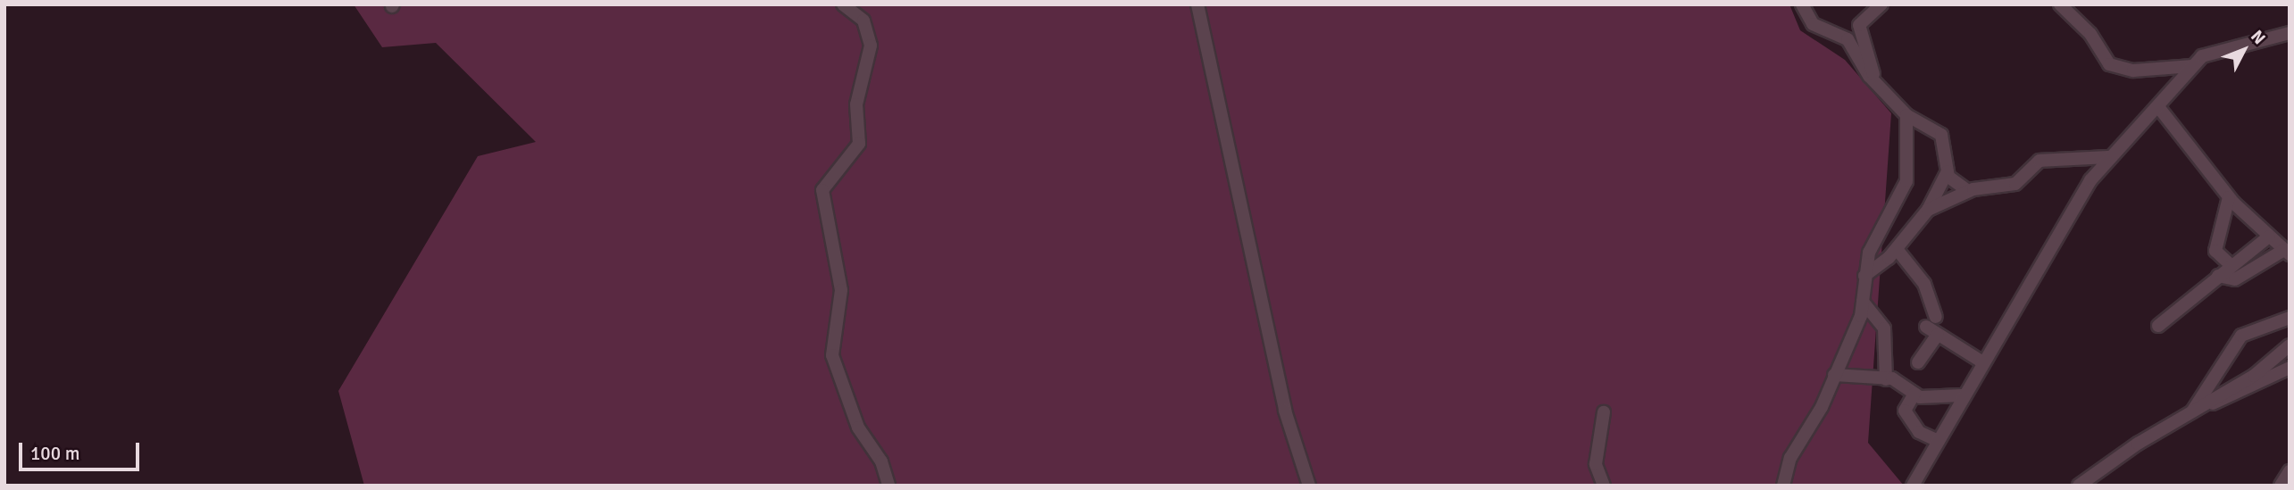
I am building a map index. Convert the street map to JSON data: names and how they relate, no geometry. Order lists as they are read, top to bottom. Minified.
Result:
{"scale_bar":"100 m","north":"top right"}
